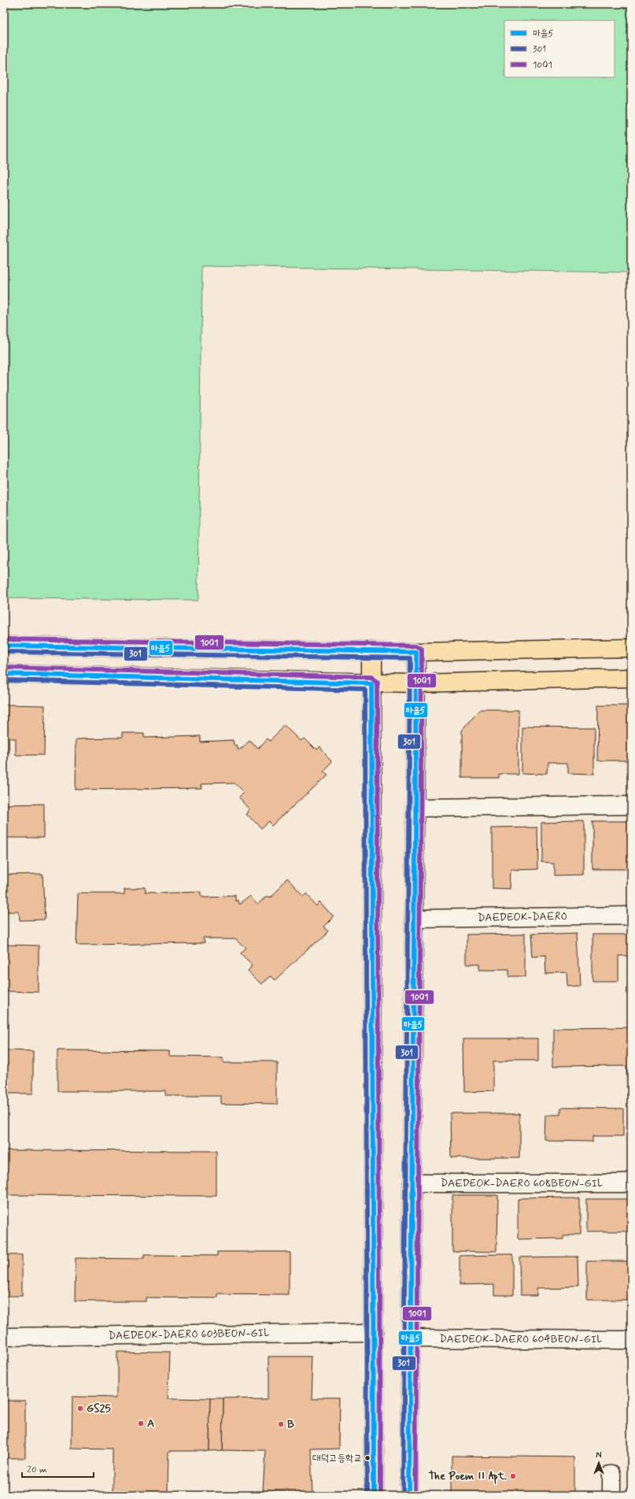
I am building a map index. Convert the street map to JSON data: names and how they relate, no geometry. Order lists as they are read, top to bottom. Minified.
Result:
{"streets":{"street":["DAEDEOK-DAERO","DAEDEOK-DAERO 608BEON-GIL","DAEDEOK-DAERO 603BEON-GIL","DAEDEOK-DAERO 604BEON-GIL"]},"places":["GS25","A","B","대덕고등학교","The Poem Ⅱ Apt."],"lines":["transit line 1001","transit line 마을5","transit line 301"],"legend":["마을5","301","1001"],"scale_bar":"20 m","north":"top"}
